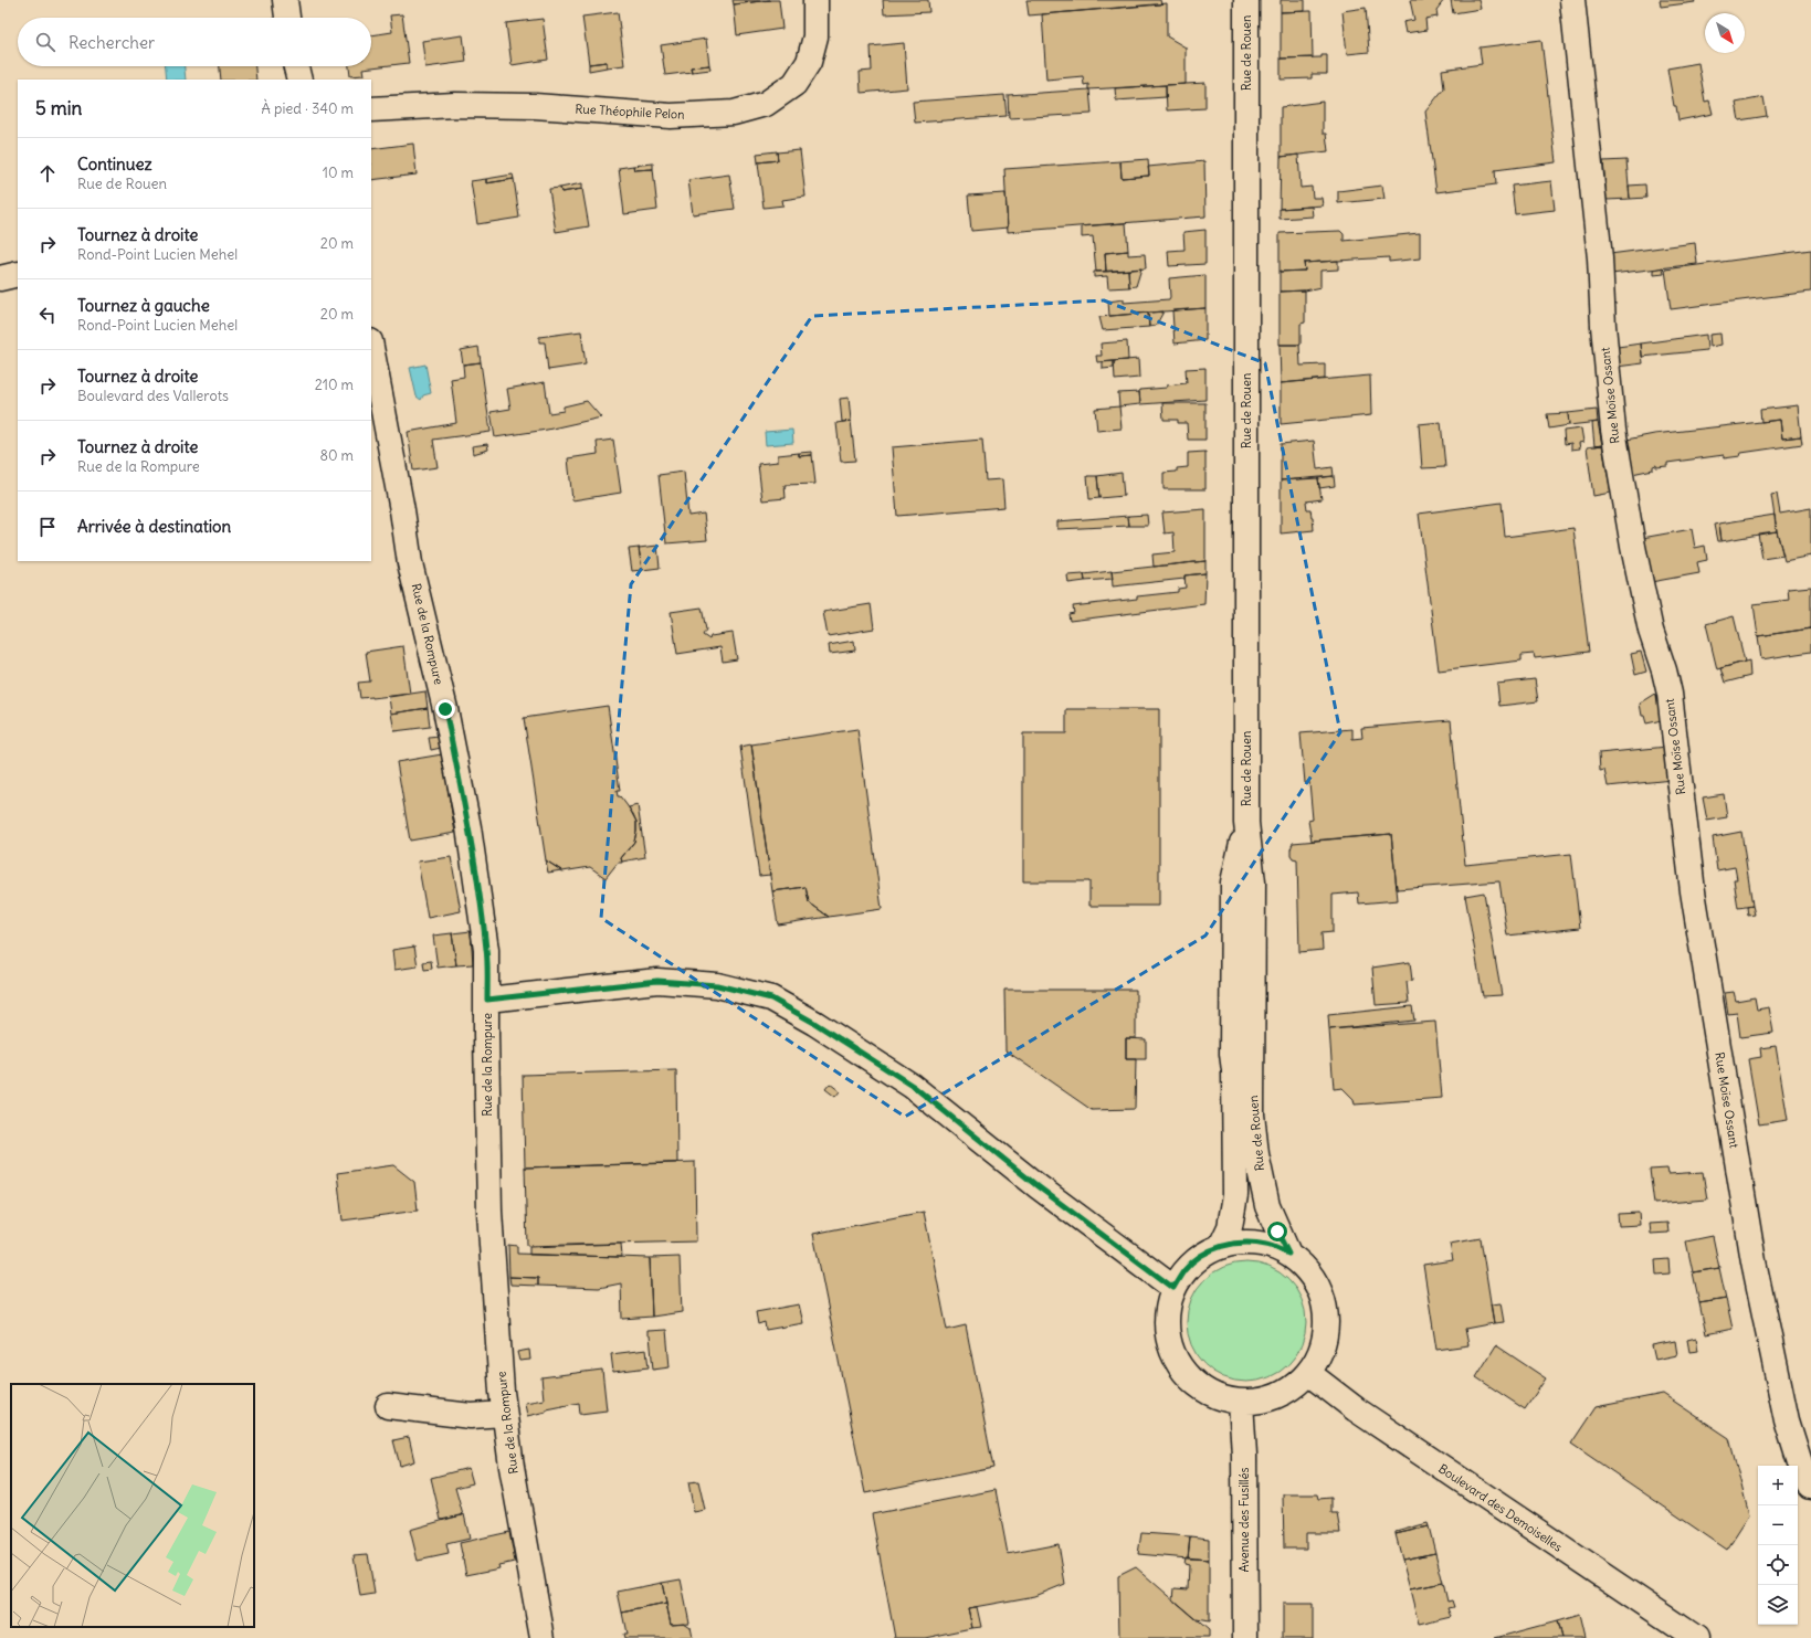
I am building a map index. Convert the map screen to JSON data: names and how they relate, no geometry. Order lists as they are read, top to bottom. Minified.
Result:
{"streets":{"street":["Rue de Rouen","Rue Théophile Pelon","Rue Moïse Ossant","Rue de la Rompure","Boulevard des Demoiselles","Avenue des Fusillés"]},"north":"bottom right","page":{"search":"Rechercher","heading":["5 min","À pied · 340 m"],"list":[["Continuez","Rue de Rouen","10 m"],["Tournez à droite","Rond-Point Lucien Mehel","20 m"],["Tournez à gauche","Rond-Point Lucien Mehel","20 m"],["Tournez à droite","Boulevard des Vallerots","210 m"],["Tournez à droite","Rue de la Rompure","80 m"],"Arrivée à destination"],"map_buttons":["+","−"]}}
